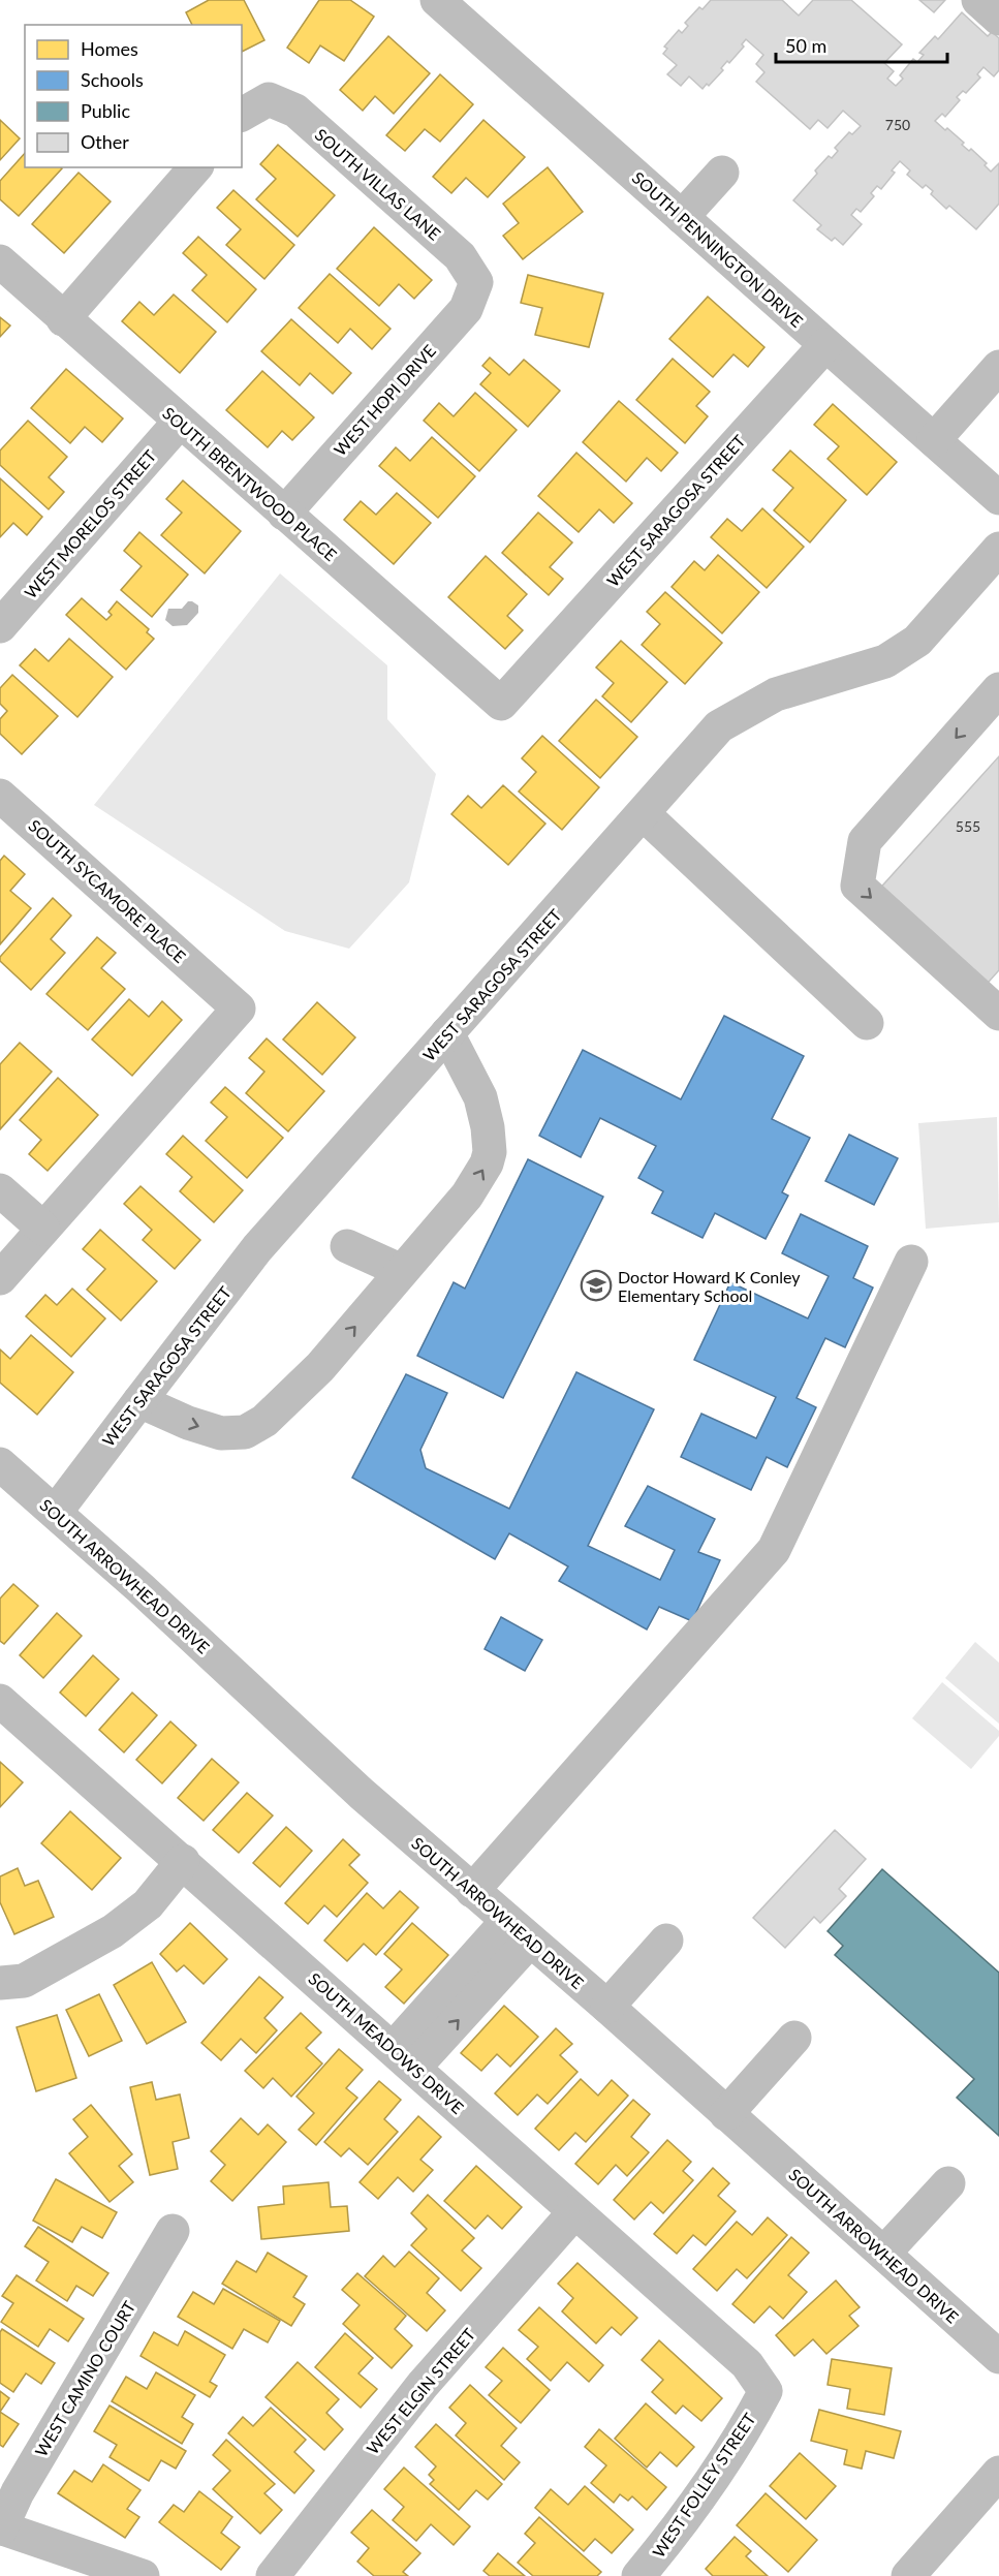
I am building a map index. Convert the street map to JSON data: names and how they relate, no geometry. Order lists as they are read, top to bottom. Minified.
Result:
{"streets":{"street":["SOUTH VILLAS LANE","SOUTH PENNINGTON DRIVE","WEST HOPI DRIVE","SOUTH BRENTWOOD PLACE","WEST SARAGOSA STREET","WEST MORELOS STREET","SOUTH SYCAMORE PLACE","SOUTH ARROWHEAD DRIVE","SOUTH MEADOWS DRIVE","WEST CAMINO COURT","WEST ELGIN STREET","WEST FOLLEY STREET"]},"crossings":[["SOUTH VILLAS LANE","WEST HOPI DRIVE"],["SOUTH PENNINGTON DRIVE","WEST SARAGOSA STREET"],["WEST HOPI DRIVE","SOUTH BRENTWOOD PLACE"],["SOUTH BRENTWOOD PLACE","WEST SARAGOSA STREET"],["SOUTH BRENTWOOD PLACE","WEST MORELOS STREET"],["WEST SARAGOSA STREET","SOUTH ARROWHEAD DRIVE"],["SOUTH MEADOWS DRIVE","WEST ELGIN STREET"],["SOUTH MEADOWS DRIVE","WEST FOLLEY STREET"]],"places":{"school or university":["Doctor Howard K Conley Elementary School"]},"house_numbers":["750","555"],"legend":["Homes","Schools","Public","Other"],"scale_bar":"50 m"}
